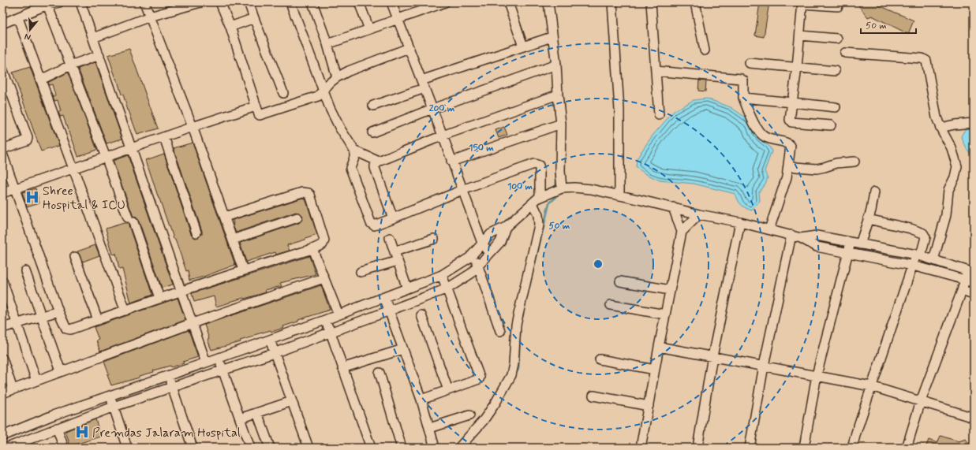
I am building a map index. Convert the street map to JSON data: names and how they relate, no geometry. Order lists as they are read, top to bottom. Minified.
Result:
{"places":{"hospital":["Shree Hospital & ICU","Premdas Jalaram Hospital"]},"scale_bar":"50 m","north":"bottom","rings":["200 m","150 m","100 m","50 m"]}
